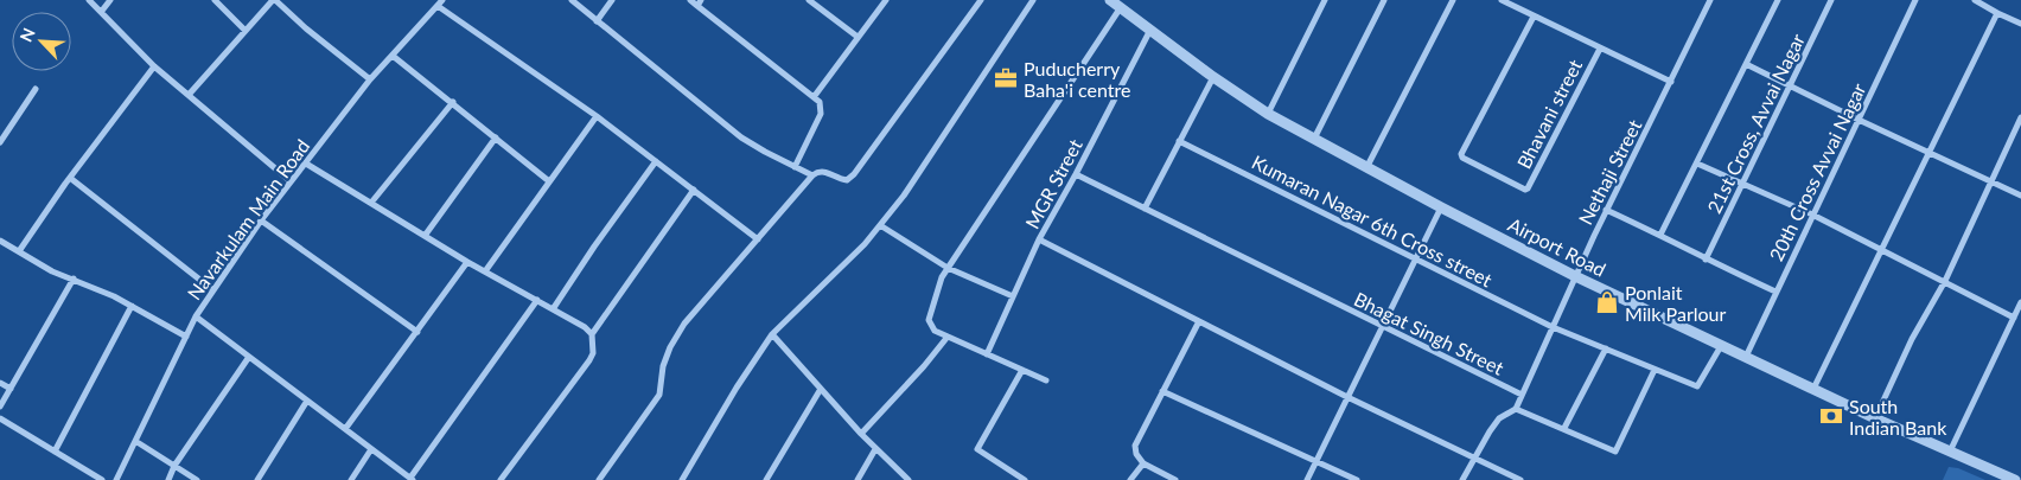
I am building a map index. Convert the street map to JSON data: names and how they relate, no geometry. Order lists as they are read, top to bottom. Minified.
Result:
{"streets":{"street":["Bhavani street","21st Cross, Avvai Nagar","Nethaji Street","20th Cross Avvai Nagar","MGR Street","Navarkulam Main Road","Kumaran Nagar 6th Cross street","Airport Road","Bhagat Singh Street"]},"crossings":[["Nethaji Street","Kumaran Nagar 6th Cross street"],["Nethaji Street","Airport Road"],["Nethaji Street","Bhagat Singh Street"],["20th Cross Avvai Nagar","Airport Road"],["MGR Street","Airport Road"],["MGR Street","Bhagat Singh Street"],["Kumaran Nagar 6th Cross street","Bhagat Singh Street"]],"places":{"office":["Puducherry Baha'i centre"],"shop":["Ponlait Milk Parlour"],"bank":["South Indian Bank"]},"north":"top left"}
